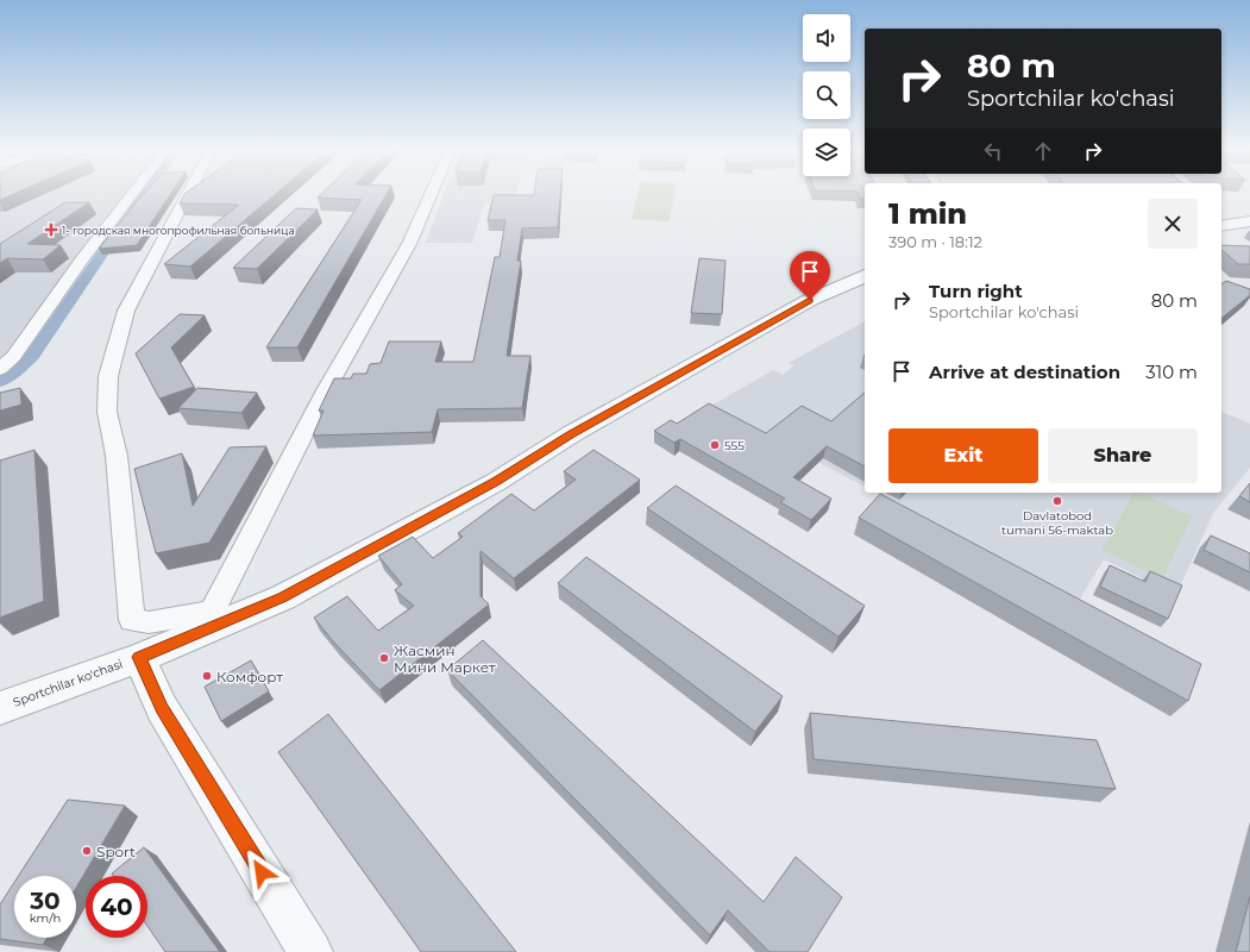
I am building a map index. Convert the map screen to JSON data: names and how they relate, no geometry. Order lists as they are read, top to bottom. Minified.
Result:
{"streets":{"street":["Sportchilar ko'chasi"]},"places":{"health":["1- городская многопрофильная больница"],"other":["555","Davlatobod tumani 56-maktab","Жасмин Мини Маркет","Комфорт","Sport"]},"page":{"turn":["80 m","Sportchilar ko'chasi"],"heading":["1 min","390 m · 18:12"],"list":[{"name":"Turn right","note":"Sportchilar ko'chasi","value":"80 m"},{"name":"Arrive at destination","value":"310 m"}],"buttons":["Exit","Share"],"speed":"30 km/h","limit":"40"}}
